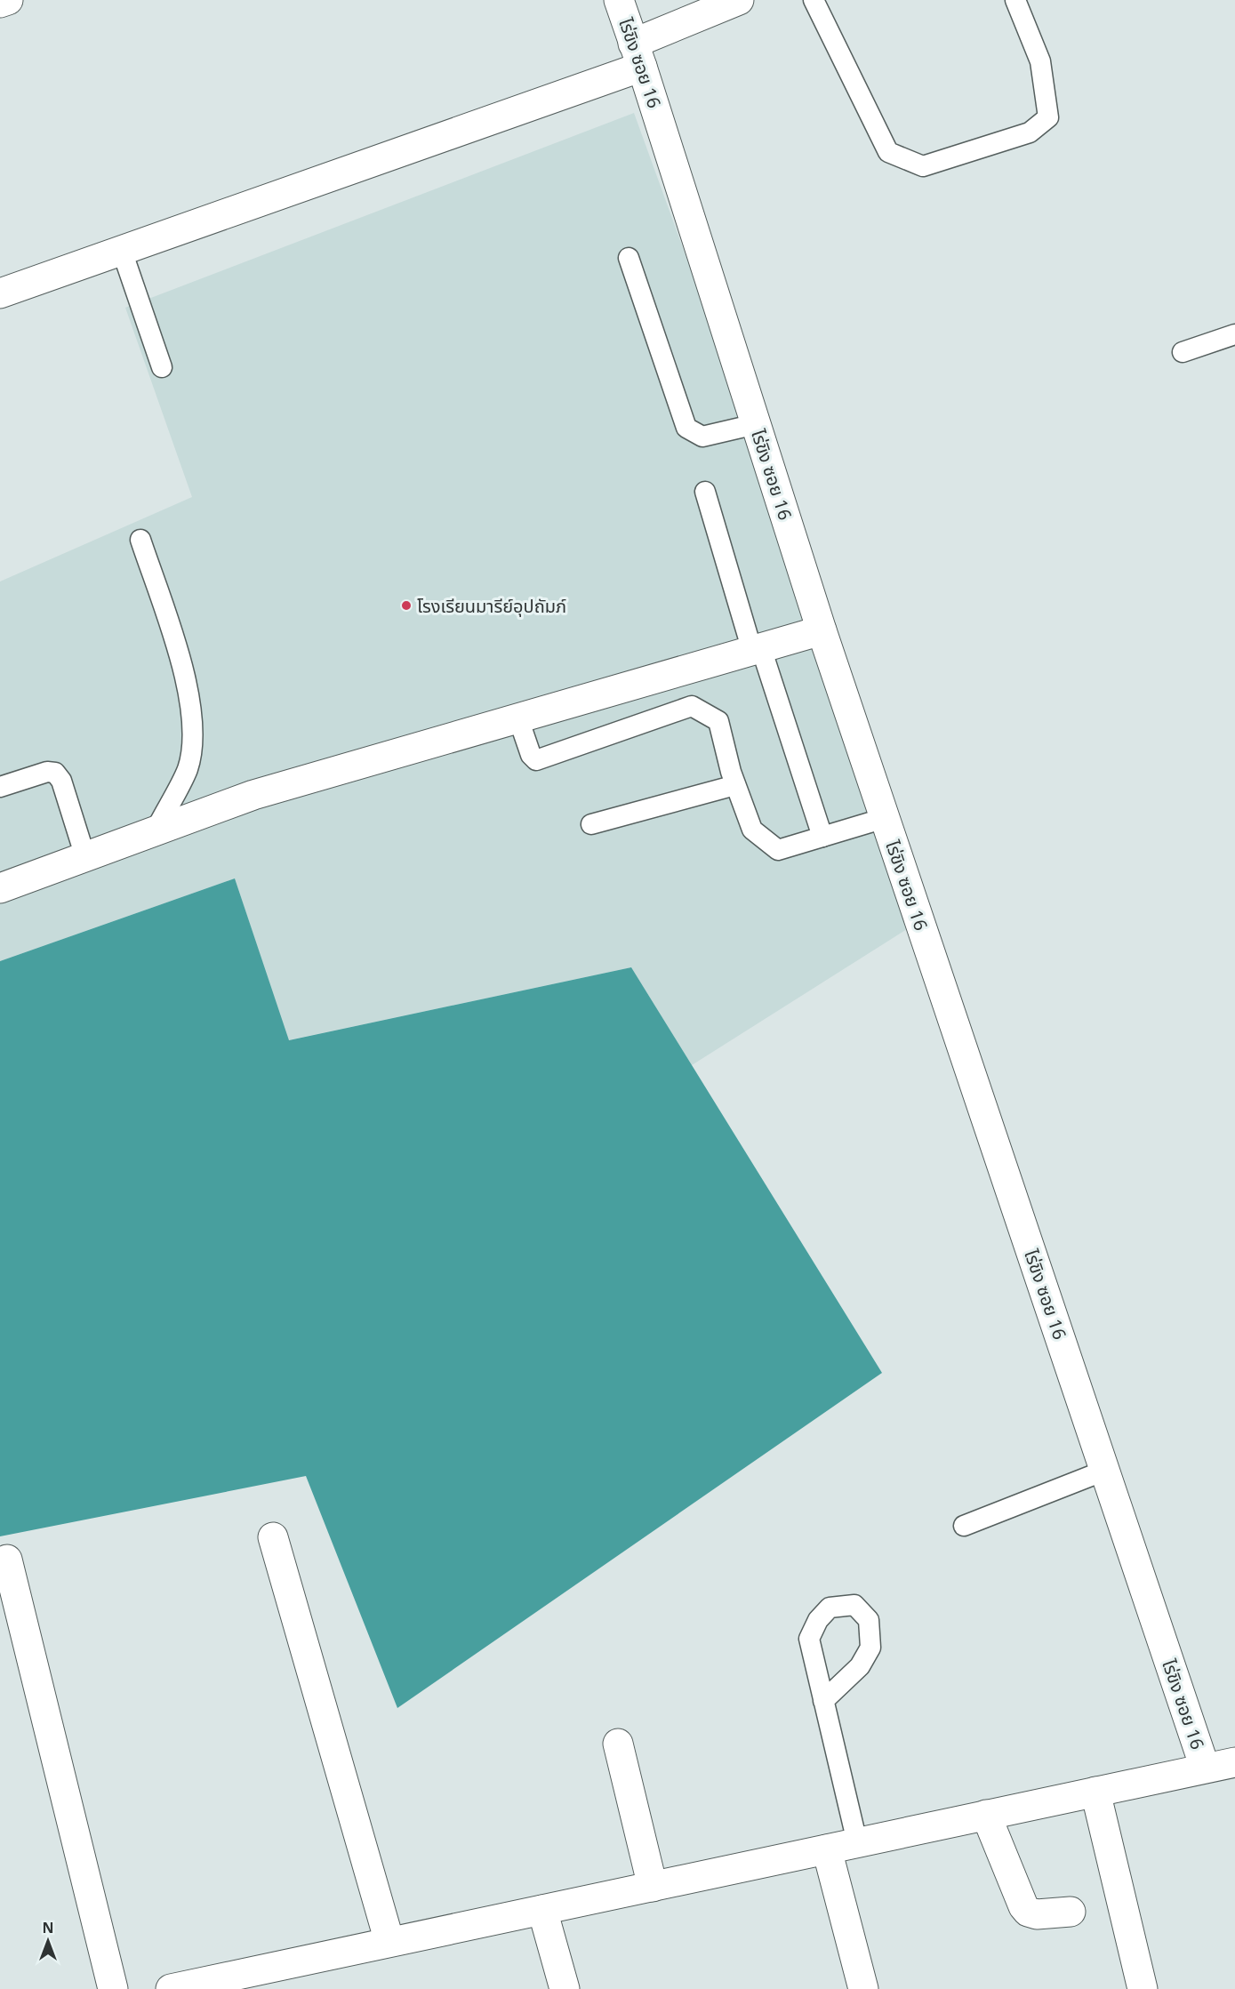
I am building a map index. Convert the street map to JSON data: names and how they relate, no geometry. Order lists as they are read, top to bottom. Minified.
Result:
{"streets":{"street":["ไร่ขิง ซอย 16"]},"places":["โรงเรียนมารีย์อุปถัมภ์"],"north":"top"}
